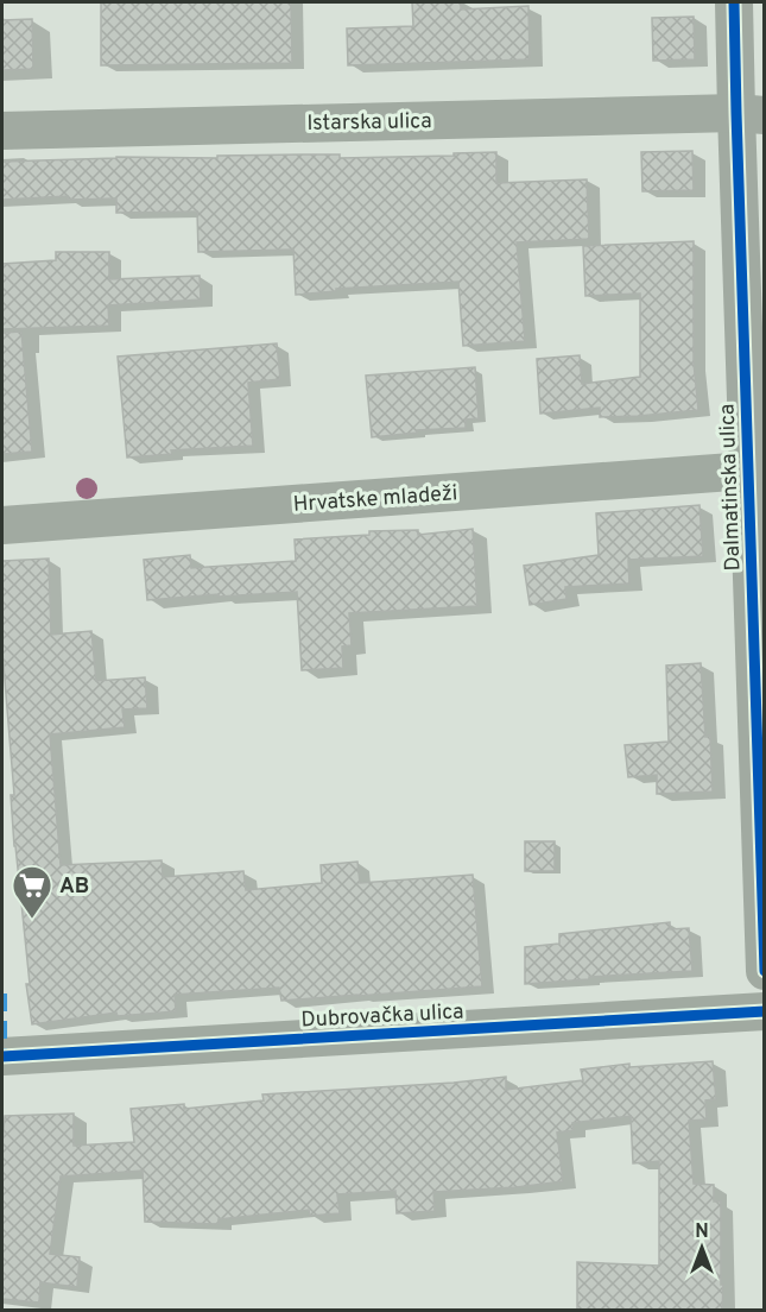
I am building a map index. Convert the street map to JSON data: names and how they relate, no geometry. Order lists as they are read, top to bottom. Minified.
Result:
{"streets":{"street":["Istarska ulica","Dalmatinska ulica","Hrvatske mladeži","Dubrovačka ulica"]},"crossings":[["Istarska ulica","Dalmatinska ulica"],["Dalmatinska ulica","Hrvatske mladeži"]],"places":{"supermarket":["AB"]},"north":"top"}
